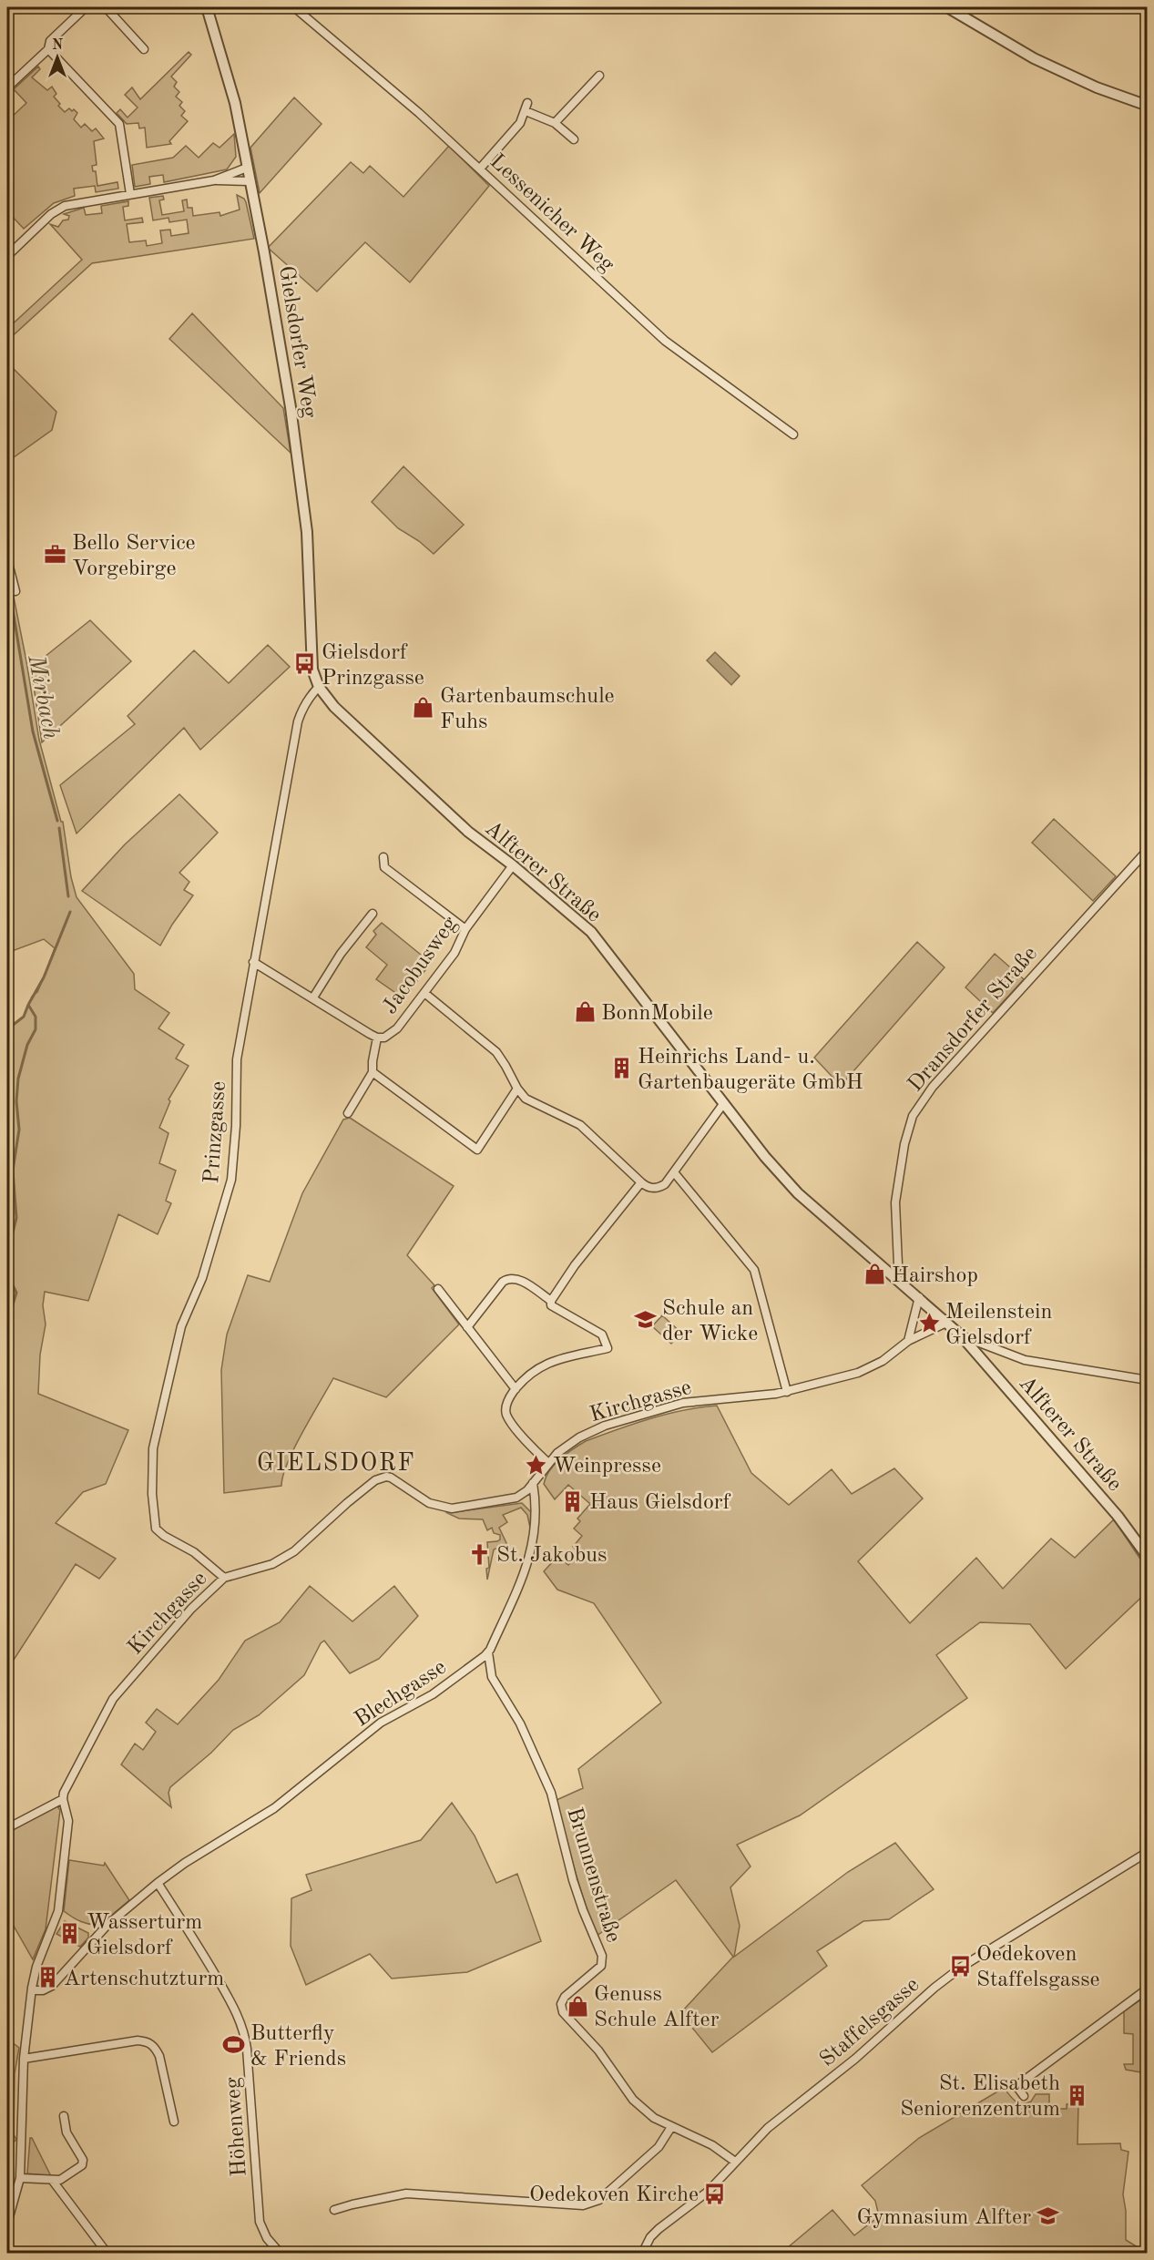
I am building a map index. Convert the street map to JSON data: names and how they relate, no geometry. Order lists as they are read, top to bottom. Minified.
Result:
{"streets":{"street":["Lessenicher Weg","Gielsdorfer Weg","Alfterer Straße","Jacobusweg","Dransdorfer Straße","Prinzgasse","Kirchgasse","Blechgasse","Brunnenstraße","Staffelsgasse","Höhenweg"]},"crossings":[["Gielsdorfer Weg","Alfterer Straße"],["Gielsdorfer Weg","Prinzgasse"],["Alfterer Straße","Jacobusweg"],["Alfterer Straße","Dransdorfer Straße"],["Alfterer Straße","Prinzgasse"],["Alfterer Straße","Kirchgasse"],["Jacobusweg","Prinzgasse"],["Prinzgasse","Kirchgasse"],["Kirchgasse","Blechgasse"],["Blechgasse","Brunnenstraße"],["Blechgasse","Höhenweg"],["Brunnenstraße","Staffelsgasse"]],"districts":["GIELSDORF"],"water":["Mirbach"],"places":{"office":["Bello Service Vorgebirge"],"bus stop":["Gielsdorf Prinzgasse","Oedekoven Staffelsgasse","Oedekoven Kirche"],"shop":["Gartenbaumschule Fuhs","BonnMobile","Hairshop","Genuss Schule Alfter"],"building":["Heinrichs Land- u. Gartenbaugeräte GmbH","Haus Gielsdorf","Wasserturm Gielsdorf","Artenschutzturm","St. Elisabeth Seniorenzentrum"],"school or university":["Schule an der Wicke","Gymnasium Alfter"],"place":["Meilenstein Gielsdorf","Weinpresse"],"church":["St. Jakobus"],"sports":["Butterfly & Friends"]},"north":"top"}
